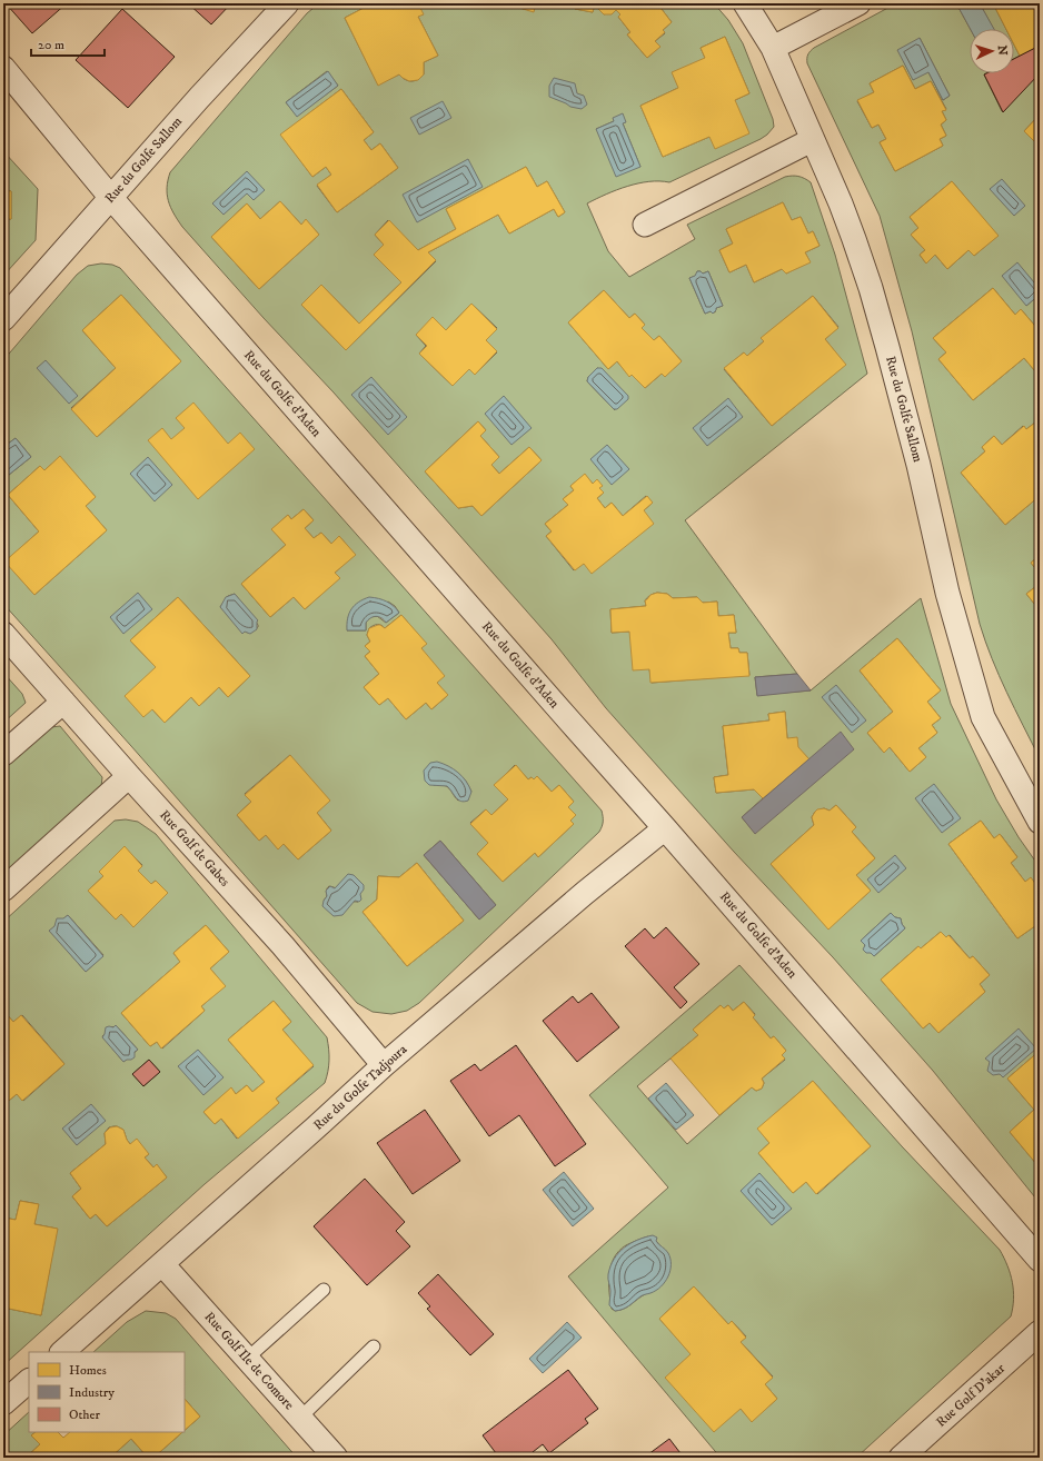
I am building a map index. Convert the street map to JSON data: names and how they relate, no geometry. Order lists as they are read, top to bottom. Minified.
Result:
{"streets":{"street":["Rue du Golfe Sallom","Rue du Golfe d'Aden","Rue Golf de Gabes","Rue du Golfe Tadjoura","Rue Golf Ile de Comore","Rue Golf D'akar"]},"crossings":[["Rue du Golfe Sallom","Rue du Golfe d'Aden"],["Rue du Golfe d'Aden","Rue du Golfe Tadjoura"],["Rue Golf de Gabes","Rue du Golfe Tadjoura"],["Rue du Golfe Tadjoura","Rue Golf Ile de Comore"]],"legend":["Homes","Industry","Other"],"scale_bar":"20 m","north":"right"}
